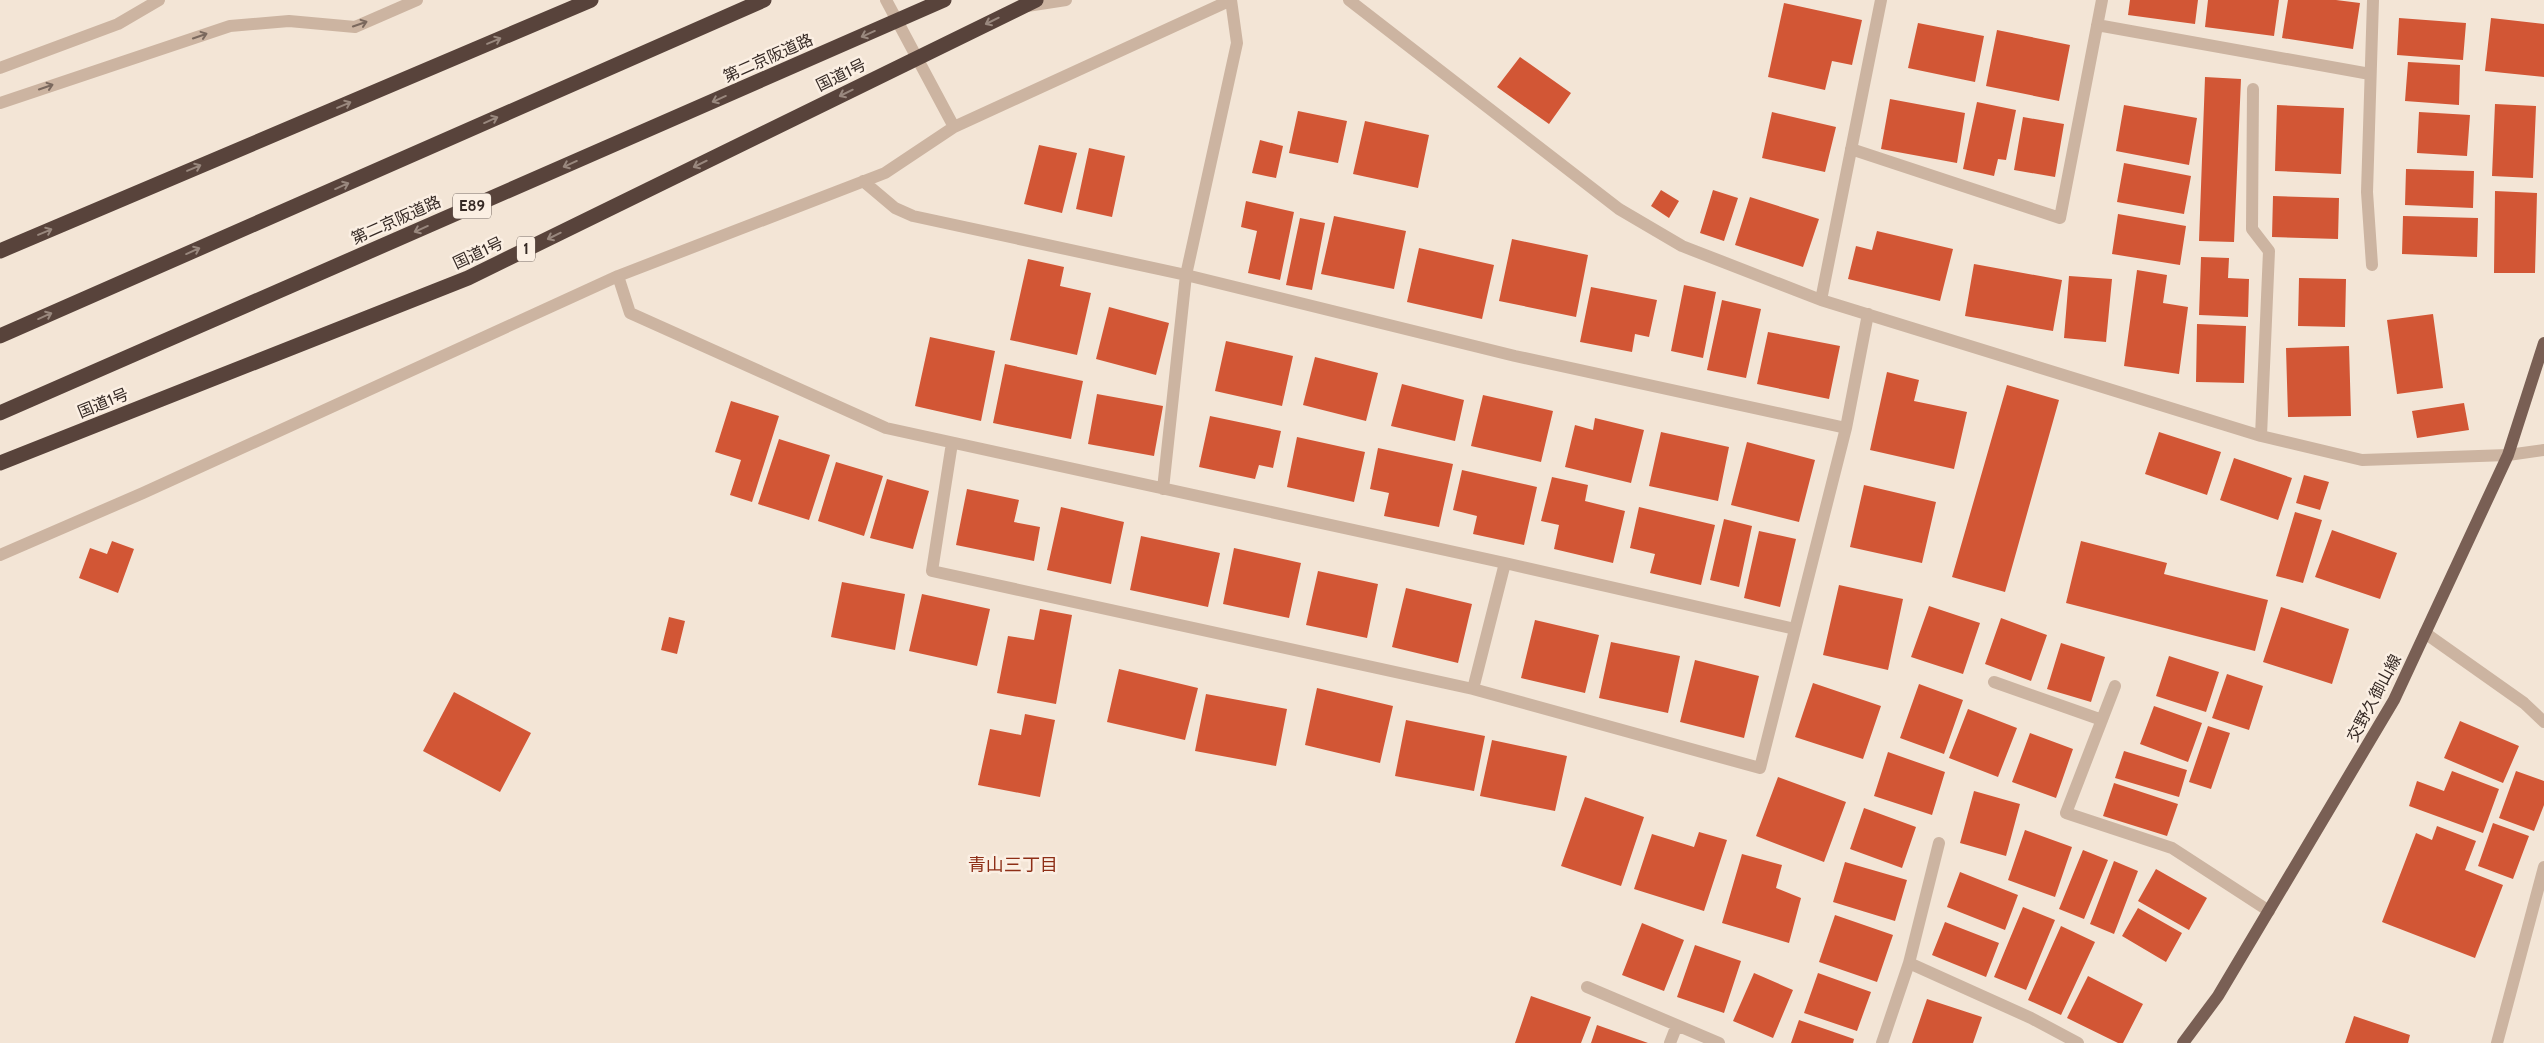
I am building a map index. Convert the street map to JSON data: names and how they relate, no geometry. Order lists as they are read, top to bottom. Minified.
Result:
{"streets":{"highway":["第二京阪道路","国道1号","E89","1"],"main road":["交野久御山線"]},"districts":["青山三丁目"]}
